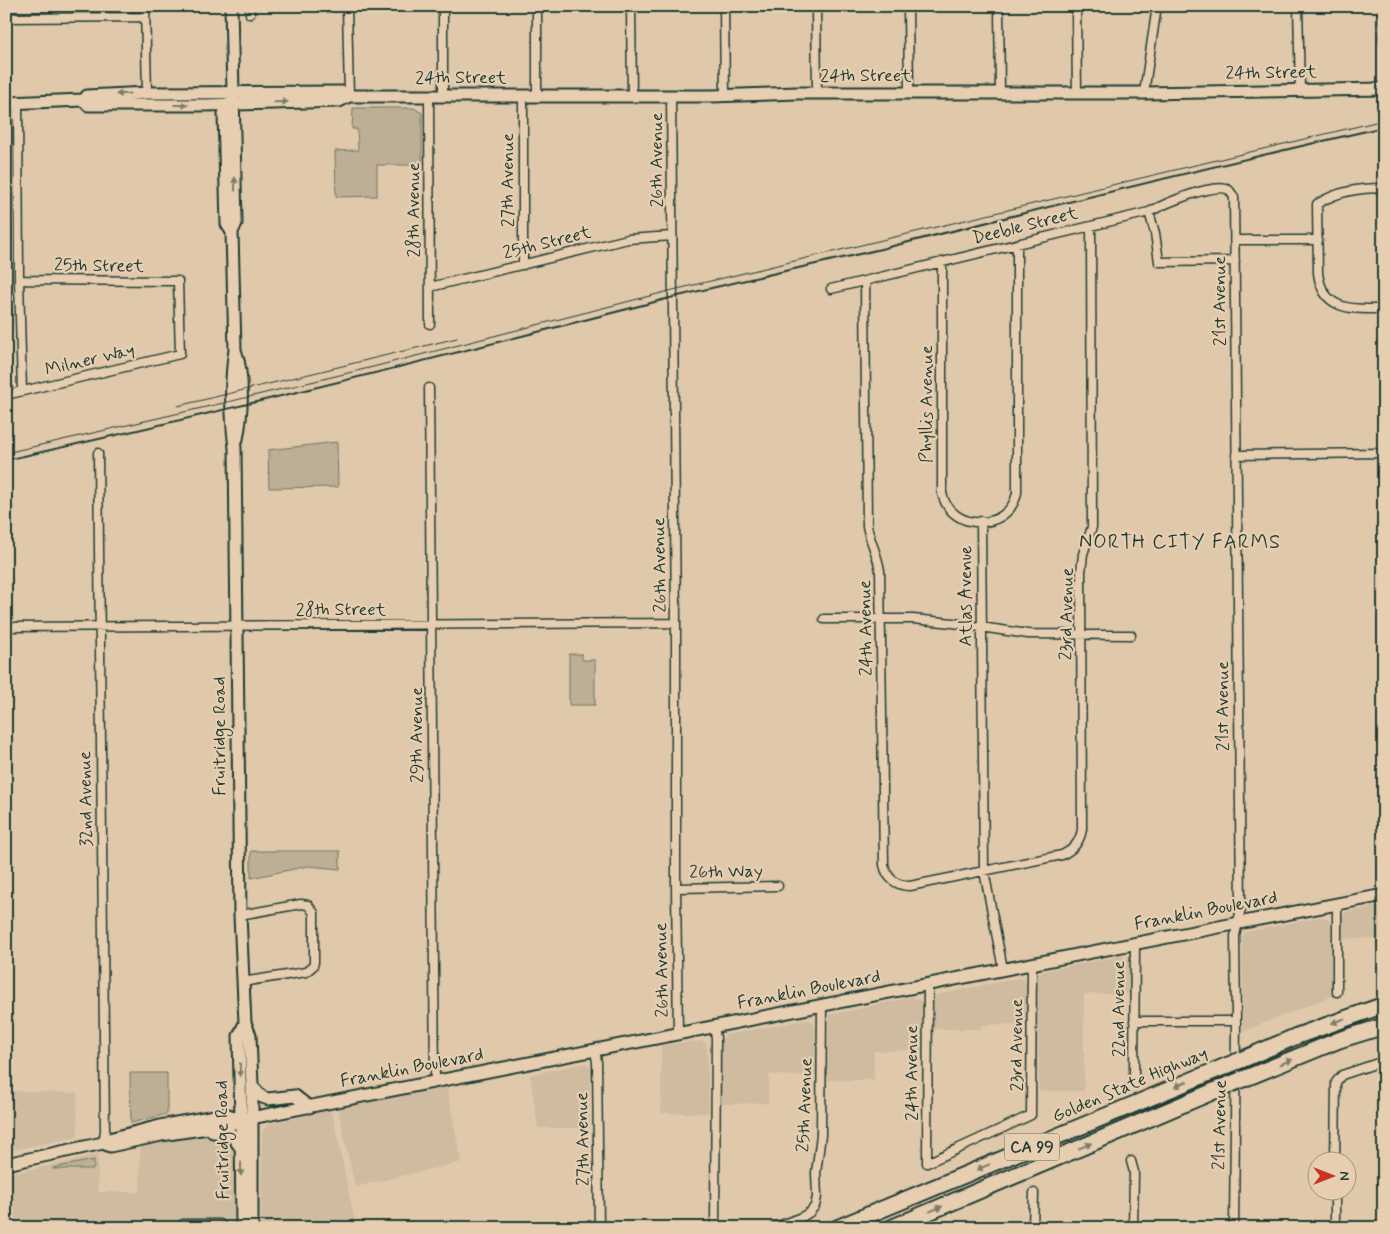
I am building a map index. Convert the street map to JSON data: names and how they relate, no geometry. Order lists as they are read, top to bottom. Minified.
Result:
{"streets":{"highway":["Golden State Highway","CA 99"],"main road":["24th Street","Fruitridge Road","Franklin Boulevard"],"street":["26th Avenue","27th Avenue","28th Avenue","Deeble Street","25th Street","21st Avenue","Milner Way","Phyllis Avenue","Atlas Avenue","28th Street","23rd Avenue","24th Avenue","29th Avenue","32nd Avenue","26th Way","22nd Avenue","25th Avenue"]},"crossings":[["24th Street","26th Avenue"],["24th Street","27th Avenue"],["24th Street","28th Avenue"],["24th Street","Fruitridge Road"],["26th Avenue","25th Street"],["26th Avenue","28th Street"],["26th Avenue","26th Way"],["26th Avenue","Franklin Boulevard"],["27th Avenue","25th Street"],["27th Avenue","Franklin Boulevard"],["28th Avenue","25th Street"],["Deeble Street","21st Avenue"],["Deeble Street","Phyllis Avenue"],["Deeble Street","Atlas Avenue"],["Deeble Street","23rd Avenue"],["Deeble Street","24th Avenue"],["25th Street","Milner Way"],["21st Avenue","Franklin Boulevard"],["Phyllis Avenue","Atlas Avenue"],["Atlas Avenue","23rd Avenue"],["Atlas Avenue","24th Avenue"],["Atlas Avenue","Franklin Boulevard"],["28th Street","29th Avenue"],["28th Street","Fruitridge Road"],["28th Street","32nd Avenue"],["23rd Avenue","24th Avenue"],["23rd Avenue","Franklin Boulevard"],["24th Avenue","Franklin Boulevard"],["29th Avenue","Franklin Boulevard"],["Fruitridge Road","Franklin Boulevard"],["32nd Avenue","Franklin Boulevard"],["Franklin Boulevard","22nd Avenue"],["Franklin Boulevard","25th Avenue"]],"districts":["NORTH CITY FARMS"],"north":"right"}
